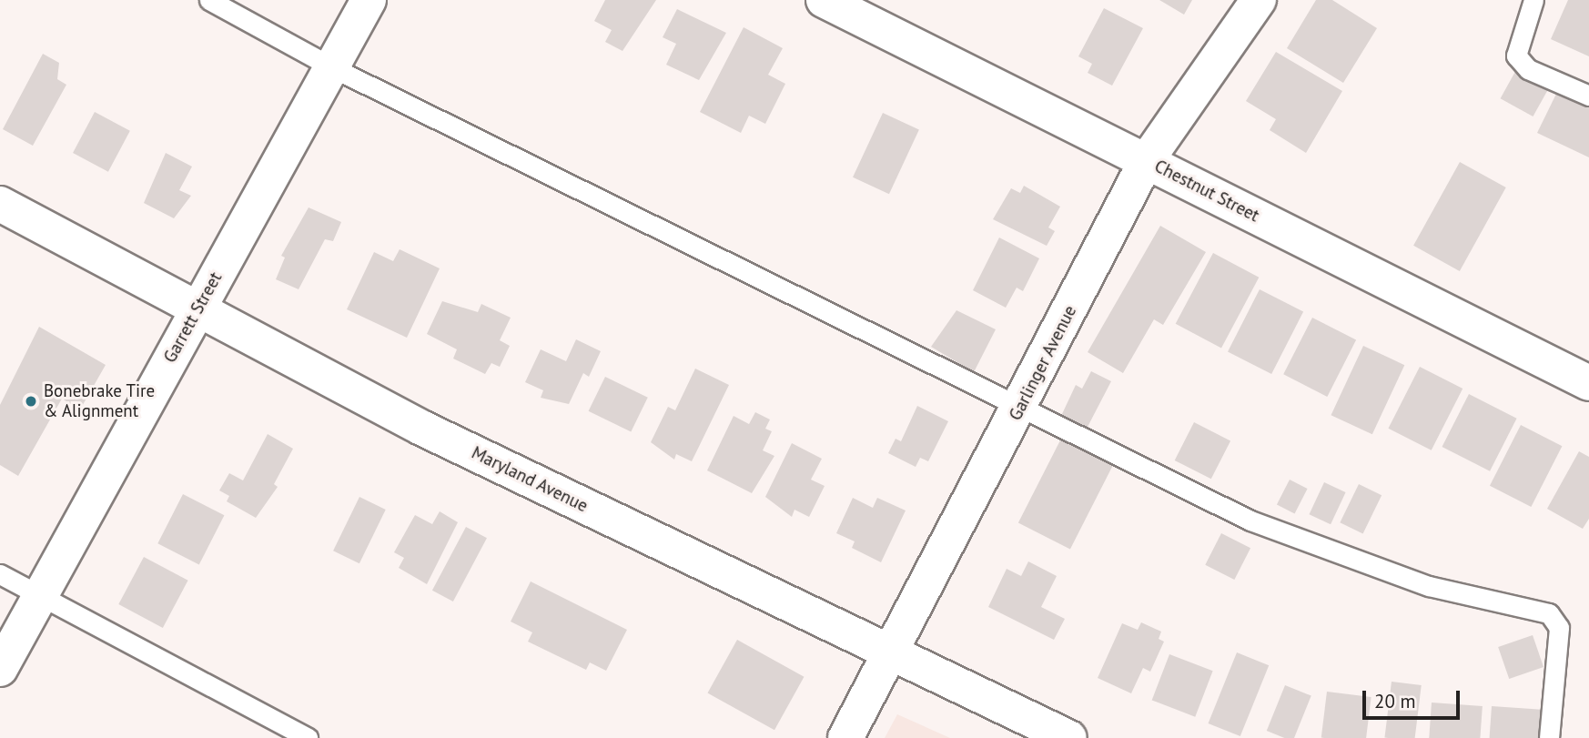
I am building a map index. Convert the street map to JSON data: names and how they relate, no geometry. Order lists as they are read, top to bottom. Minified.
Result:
{"streets":{"street":["Chestnut Street","Garrett Street","Garlinger Avenue","Maryland Avenue"]},"crossings":[["Chestnut Street","Garlinger Avenue"],["Garrett Street","Maryland Avenue"],["Garlinger Avenue","Maryland Avenue"]],"places":["Bonebrake Tire & Alignment"],"scale_bar":"20 m"}
